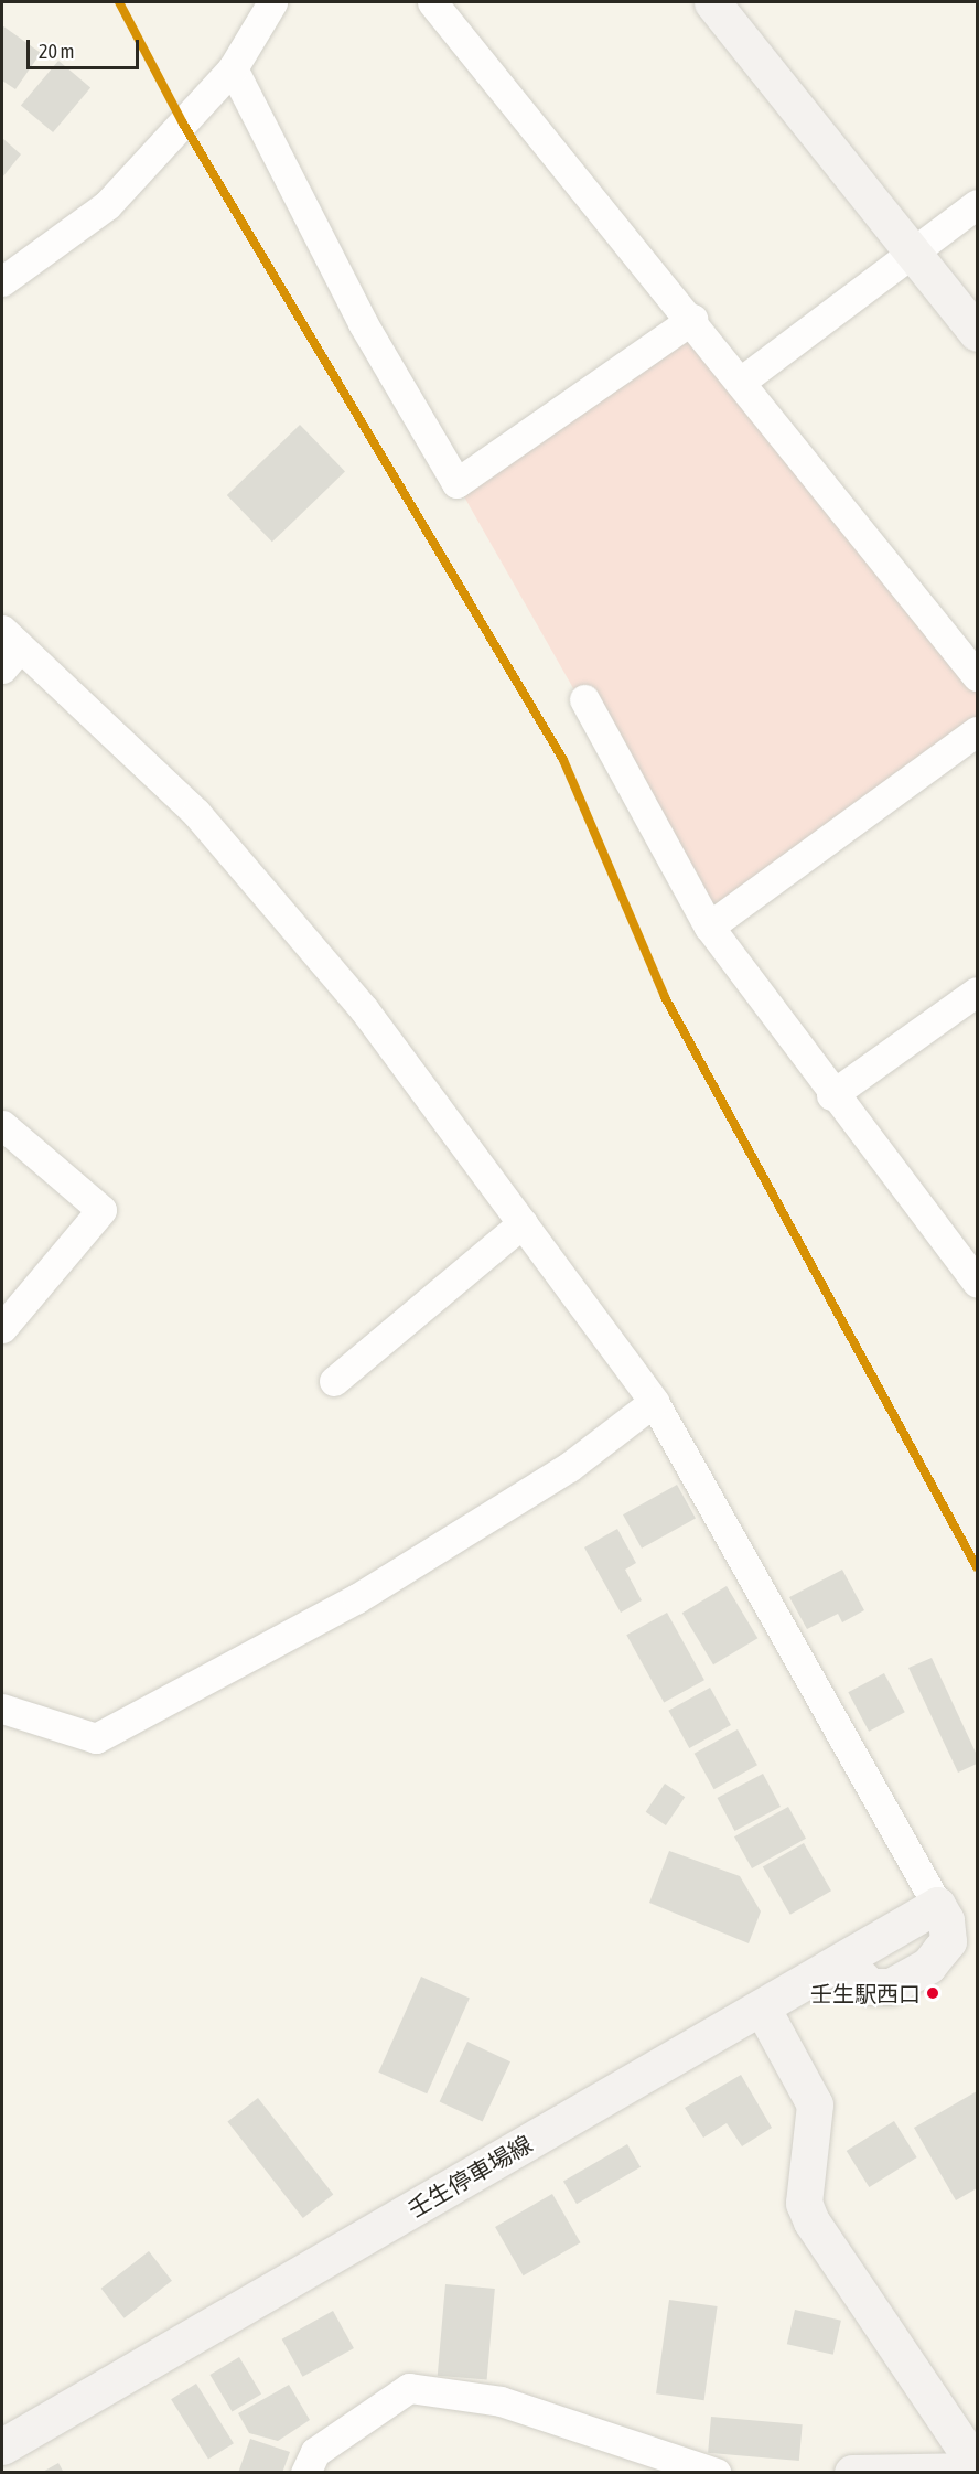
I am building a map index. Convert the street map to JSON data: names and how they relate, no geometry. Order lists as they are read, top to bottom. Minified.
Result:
{"streets":{"main road":["壬生停車場線"]},"places":["壬生駅西口"],"scale_bar":"20 m"}
